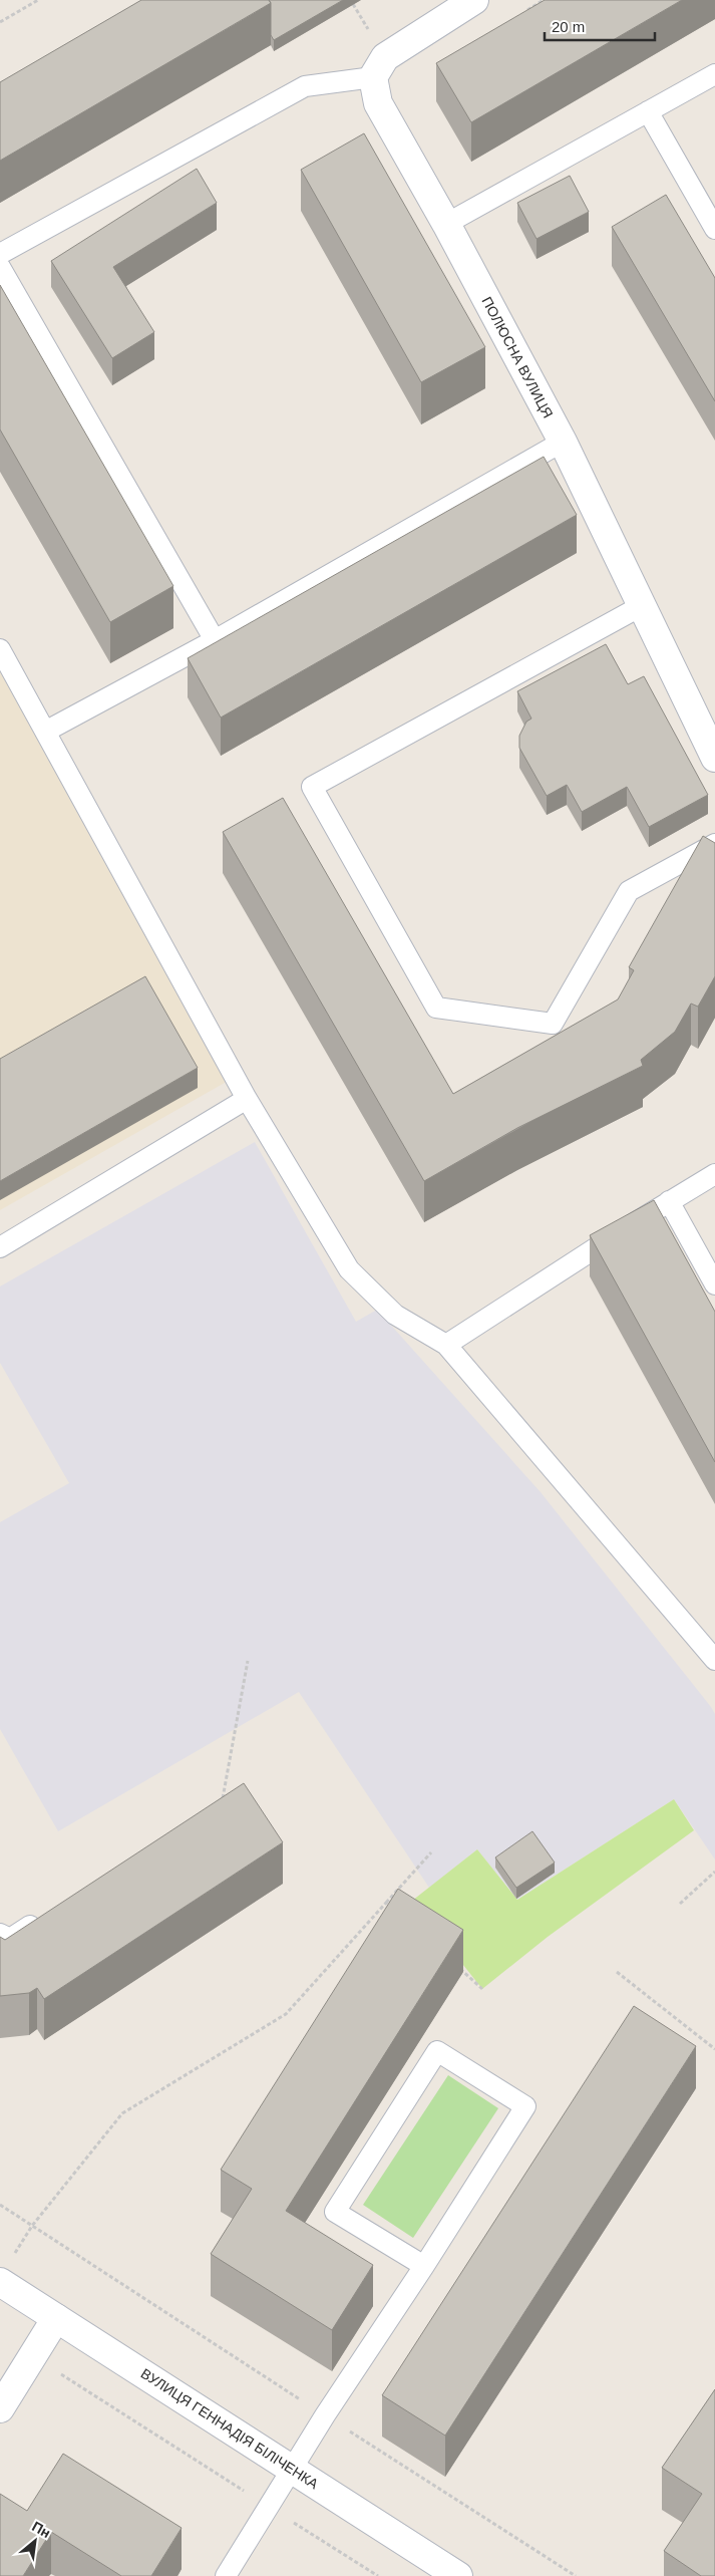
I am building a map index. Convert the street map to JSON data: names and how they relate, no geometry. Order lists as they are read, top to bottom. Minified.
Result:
{"streets":{"street":["ПОЛЮСНА ВУЛИЦЯ","ВУЛИЦЯ ГЕННАДІЯ БІЛІЧЕНКА"]},"scale_bar":"20 m","north":"top right"}
